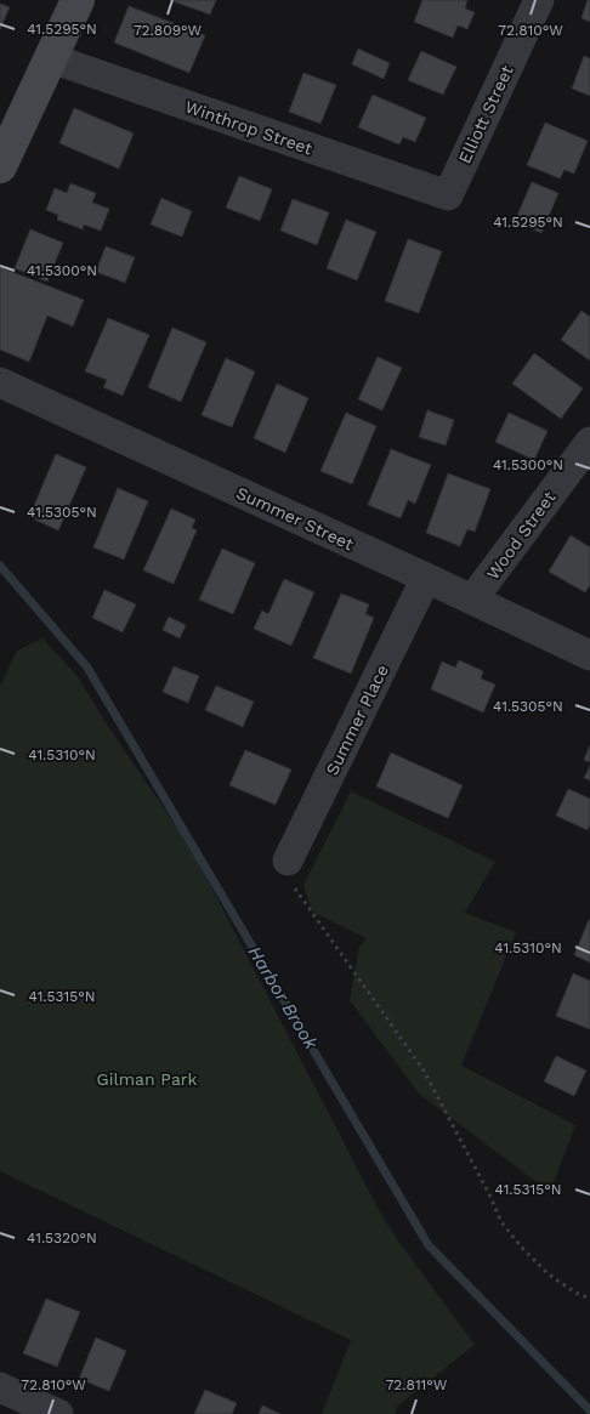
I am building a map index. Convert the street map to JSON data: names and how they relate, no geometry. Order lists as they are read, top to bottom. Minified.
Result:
{"streets":{"street":["Elliott Street","Winthrop Street","Summer Street","Wood Street","Summer Place"]},"crossings":[["Elliott Street","Winthrop Street"],["Summer Street","Wood Street"],["Summer Street","Summer Place"]],"water":["Harbor Brook"],"parks":["Gilman Park"],"coordinates":["41.5295°N","72.810°W","72.809°W","41.5300°N","41.5305°N","41.5310°N","41.5315°N","41.5320°N","72.811°W"]}
